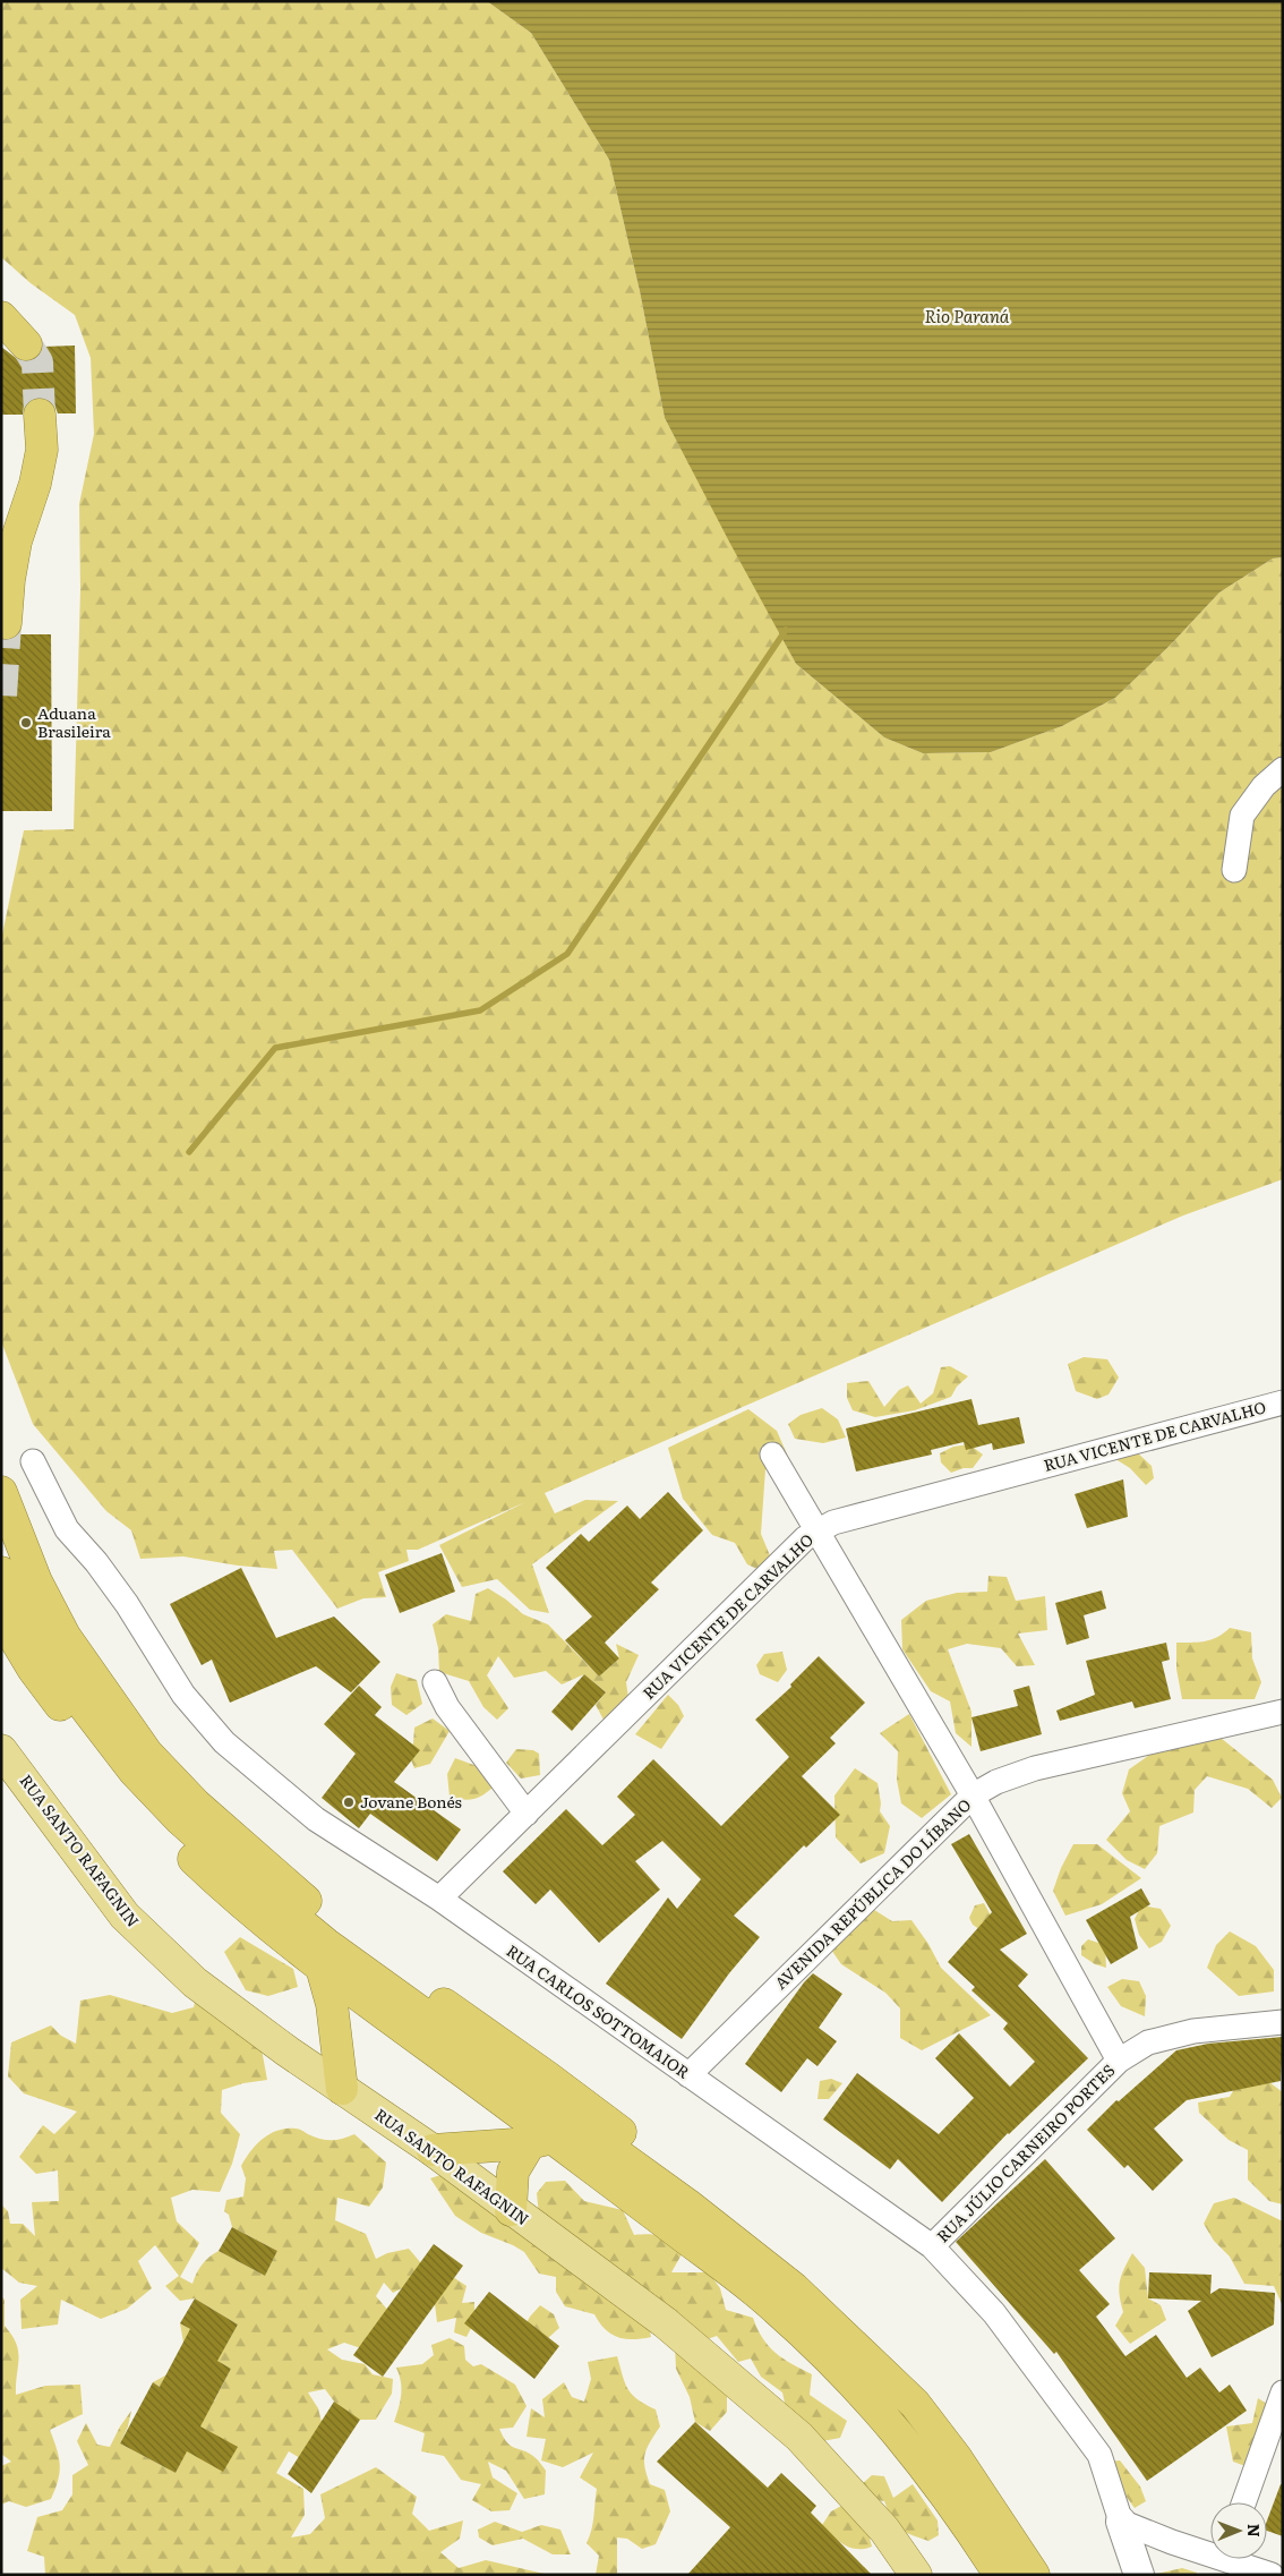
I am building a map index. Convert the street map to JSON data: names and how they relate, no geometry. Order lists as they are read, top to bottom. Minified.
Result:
{"streets":{"main road":["RUA SANTO RAFAGNIN"],"street":["RUA VICENTE DE CARVALHO","AVENIDA REPÚBLICA DO LÍBANO","RUA CARLOS SOTTOMAIOR","RUA JÚLIO CARNEIRO PORTES"]},"crossings":[["RUA VICENTE DE CARVALHO","RUA CARLOS SOTTOMAIOR"],["AVENIDA REPÚBLICA DO LÍBANO","RUA CARLOS SOTTOMAIOR"],["RUA CARLOS SOTTOMAIOR","RUA JÚLIO CARNEIRO PORTES"]],"water":["Rio Paraná"],"places":["Aduana Brasileira","Jovane Bonés"],"north":"right"}
